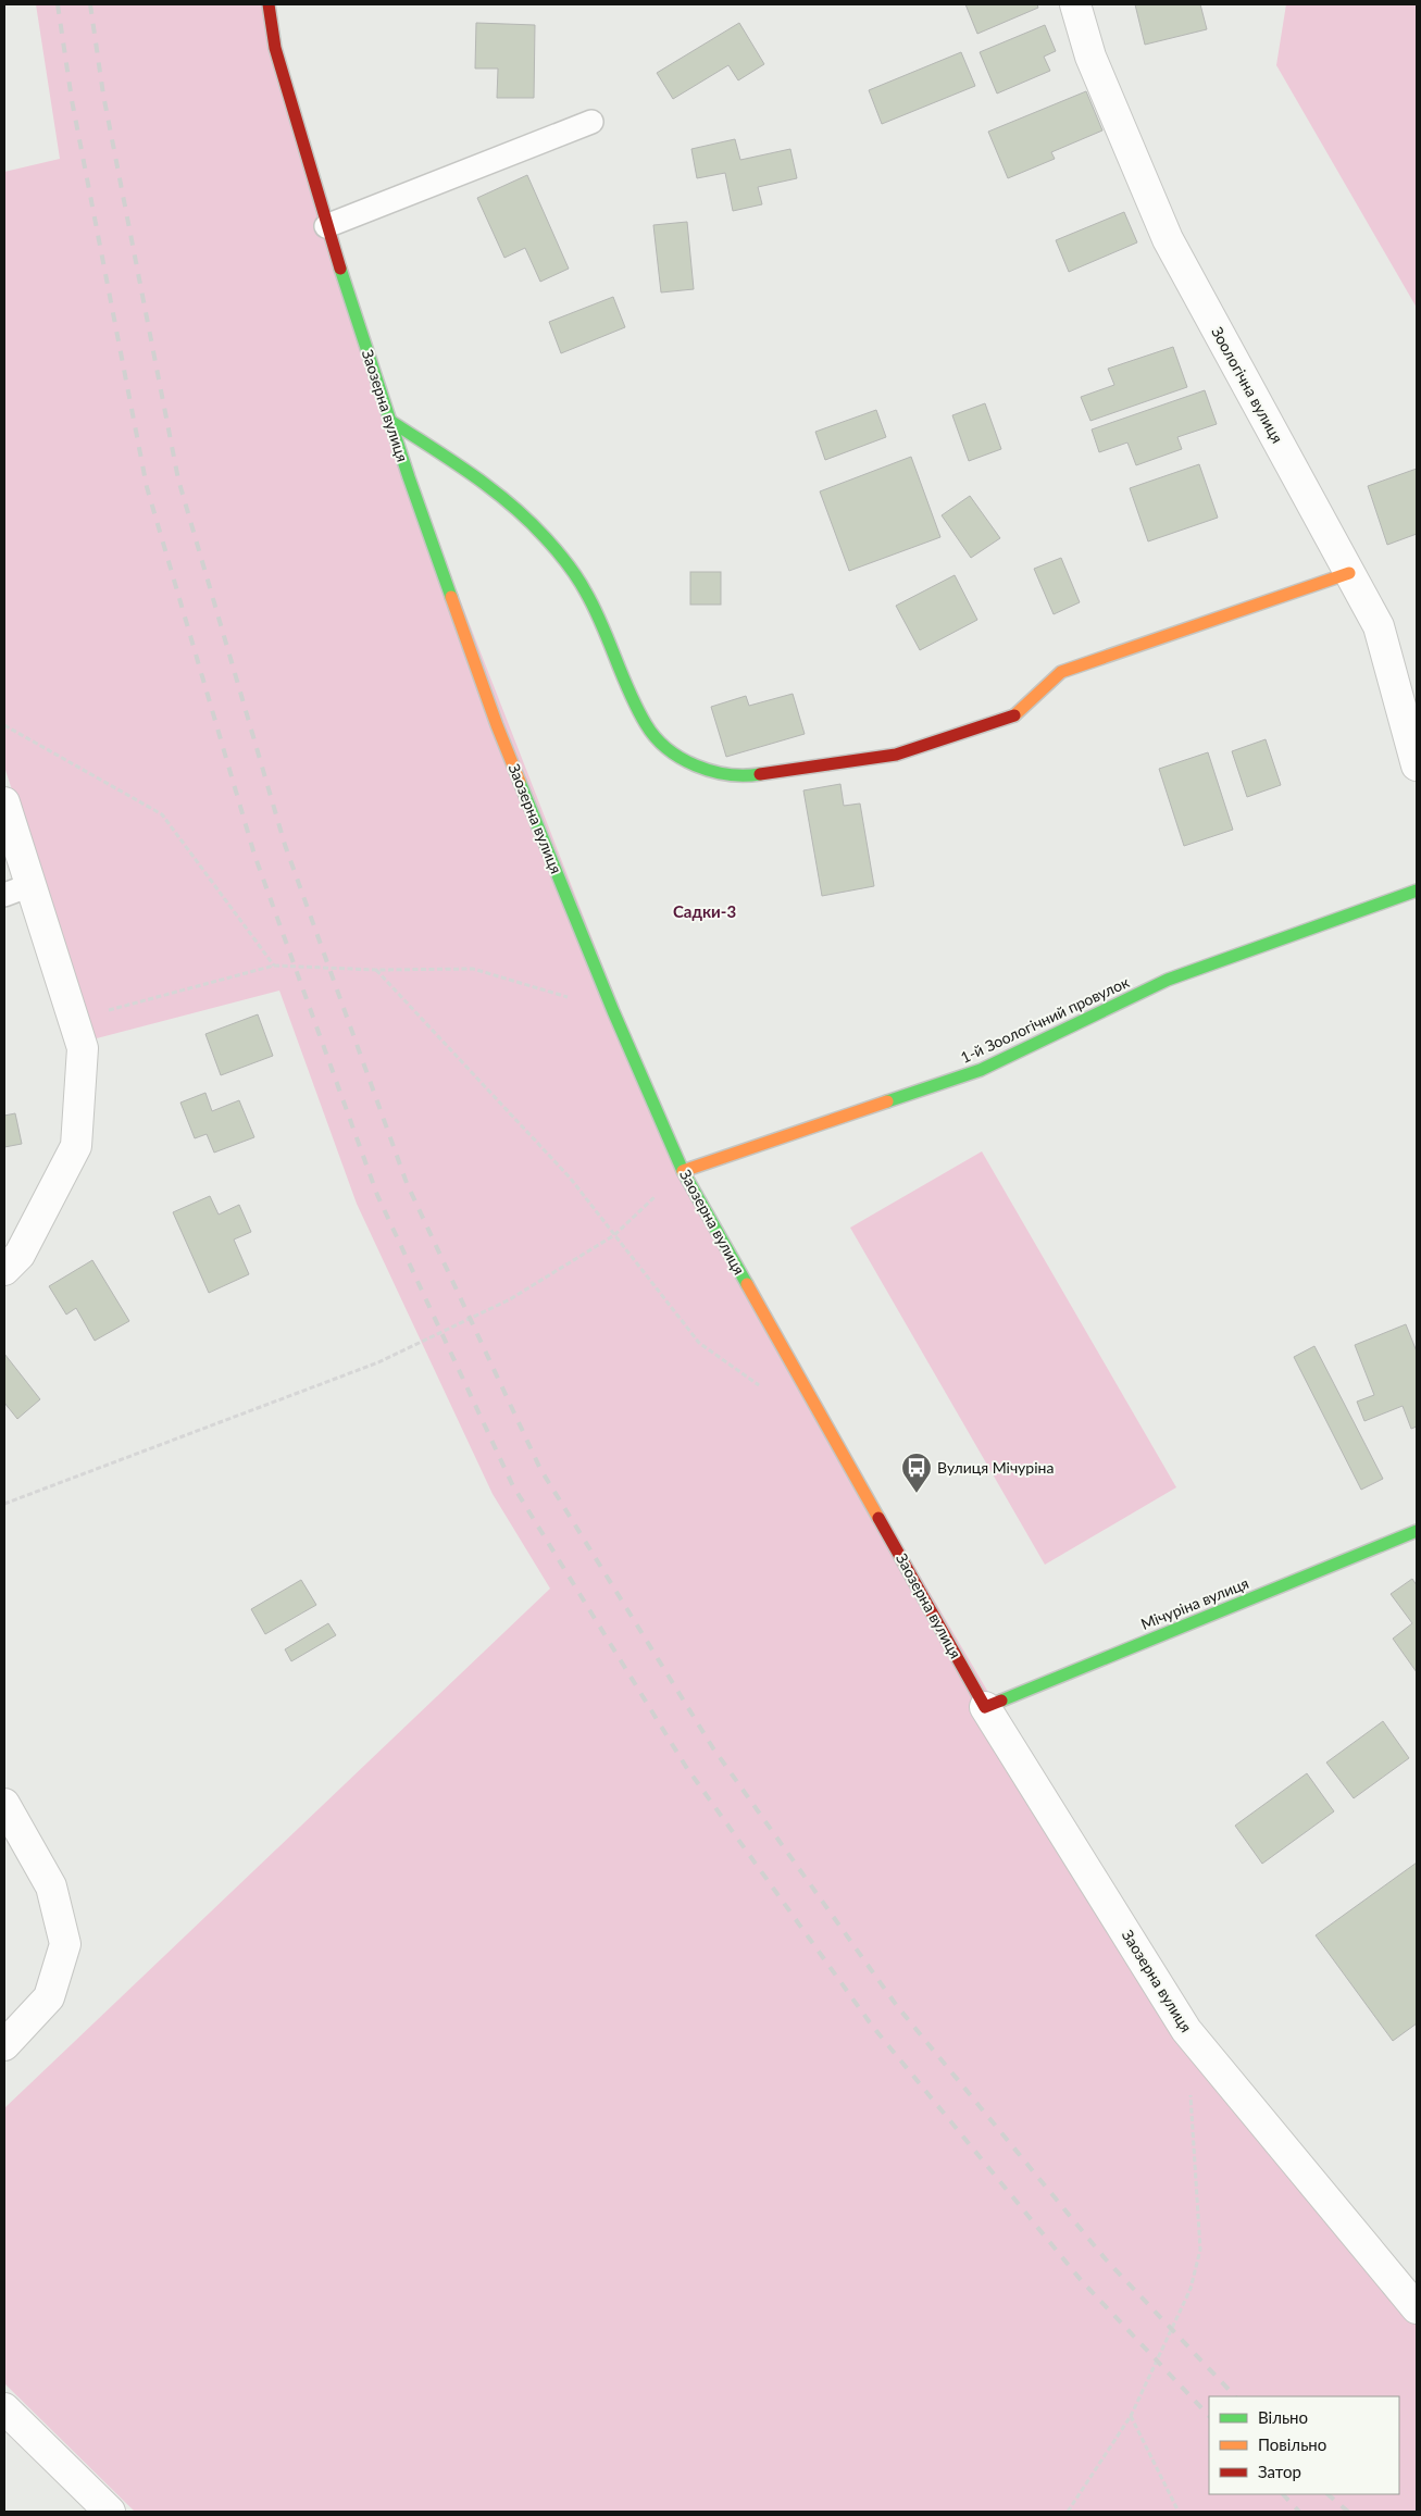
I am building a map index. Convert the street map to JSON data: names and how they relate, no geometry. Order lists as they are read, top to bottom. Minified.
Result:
{"streets":{"street":["Зоологічна вулиця","Заозерна вулиця","1-й Зоологічний провулок","Мічуріна вулиця"]},"crossings":[["Заозерна вулиця","1-й Зоологічний провулок"],["Заозерна вулиця","Мічуріна вулиця"]],"districts":["Садки-3"],"places":{"bus stop":["Вулиця Мічуріна"]},"legend":["Вільно","Повільно","Затор"]}
